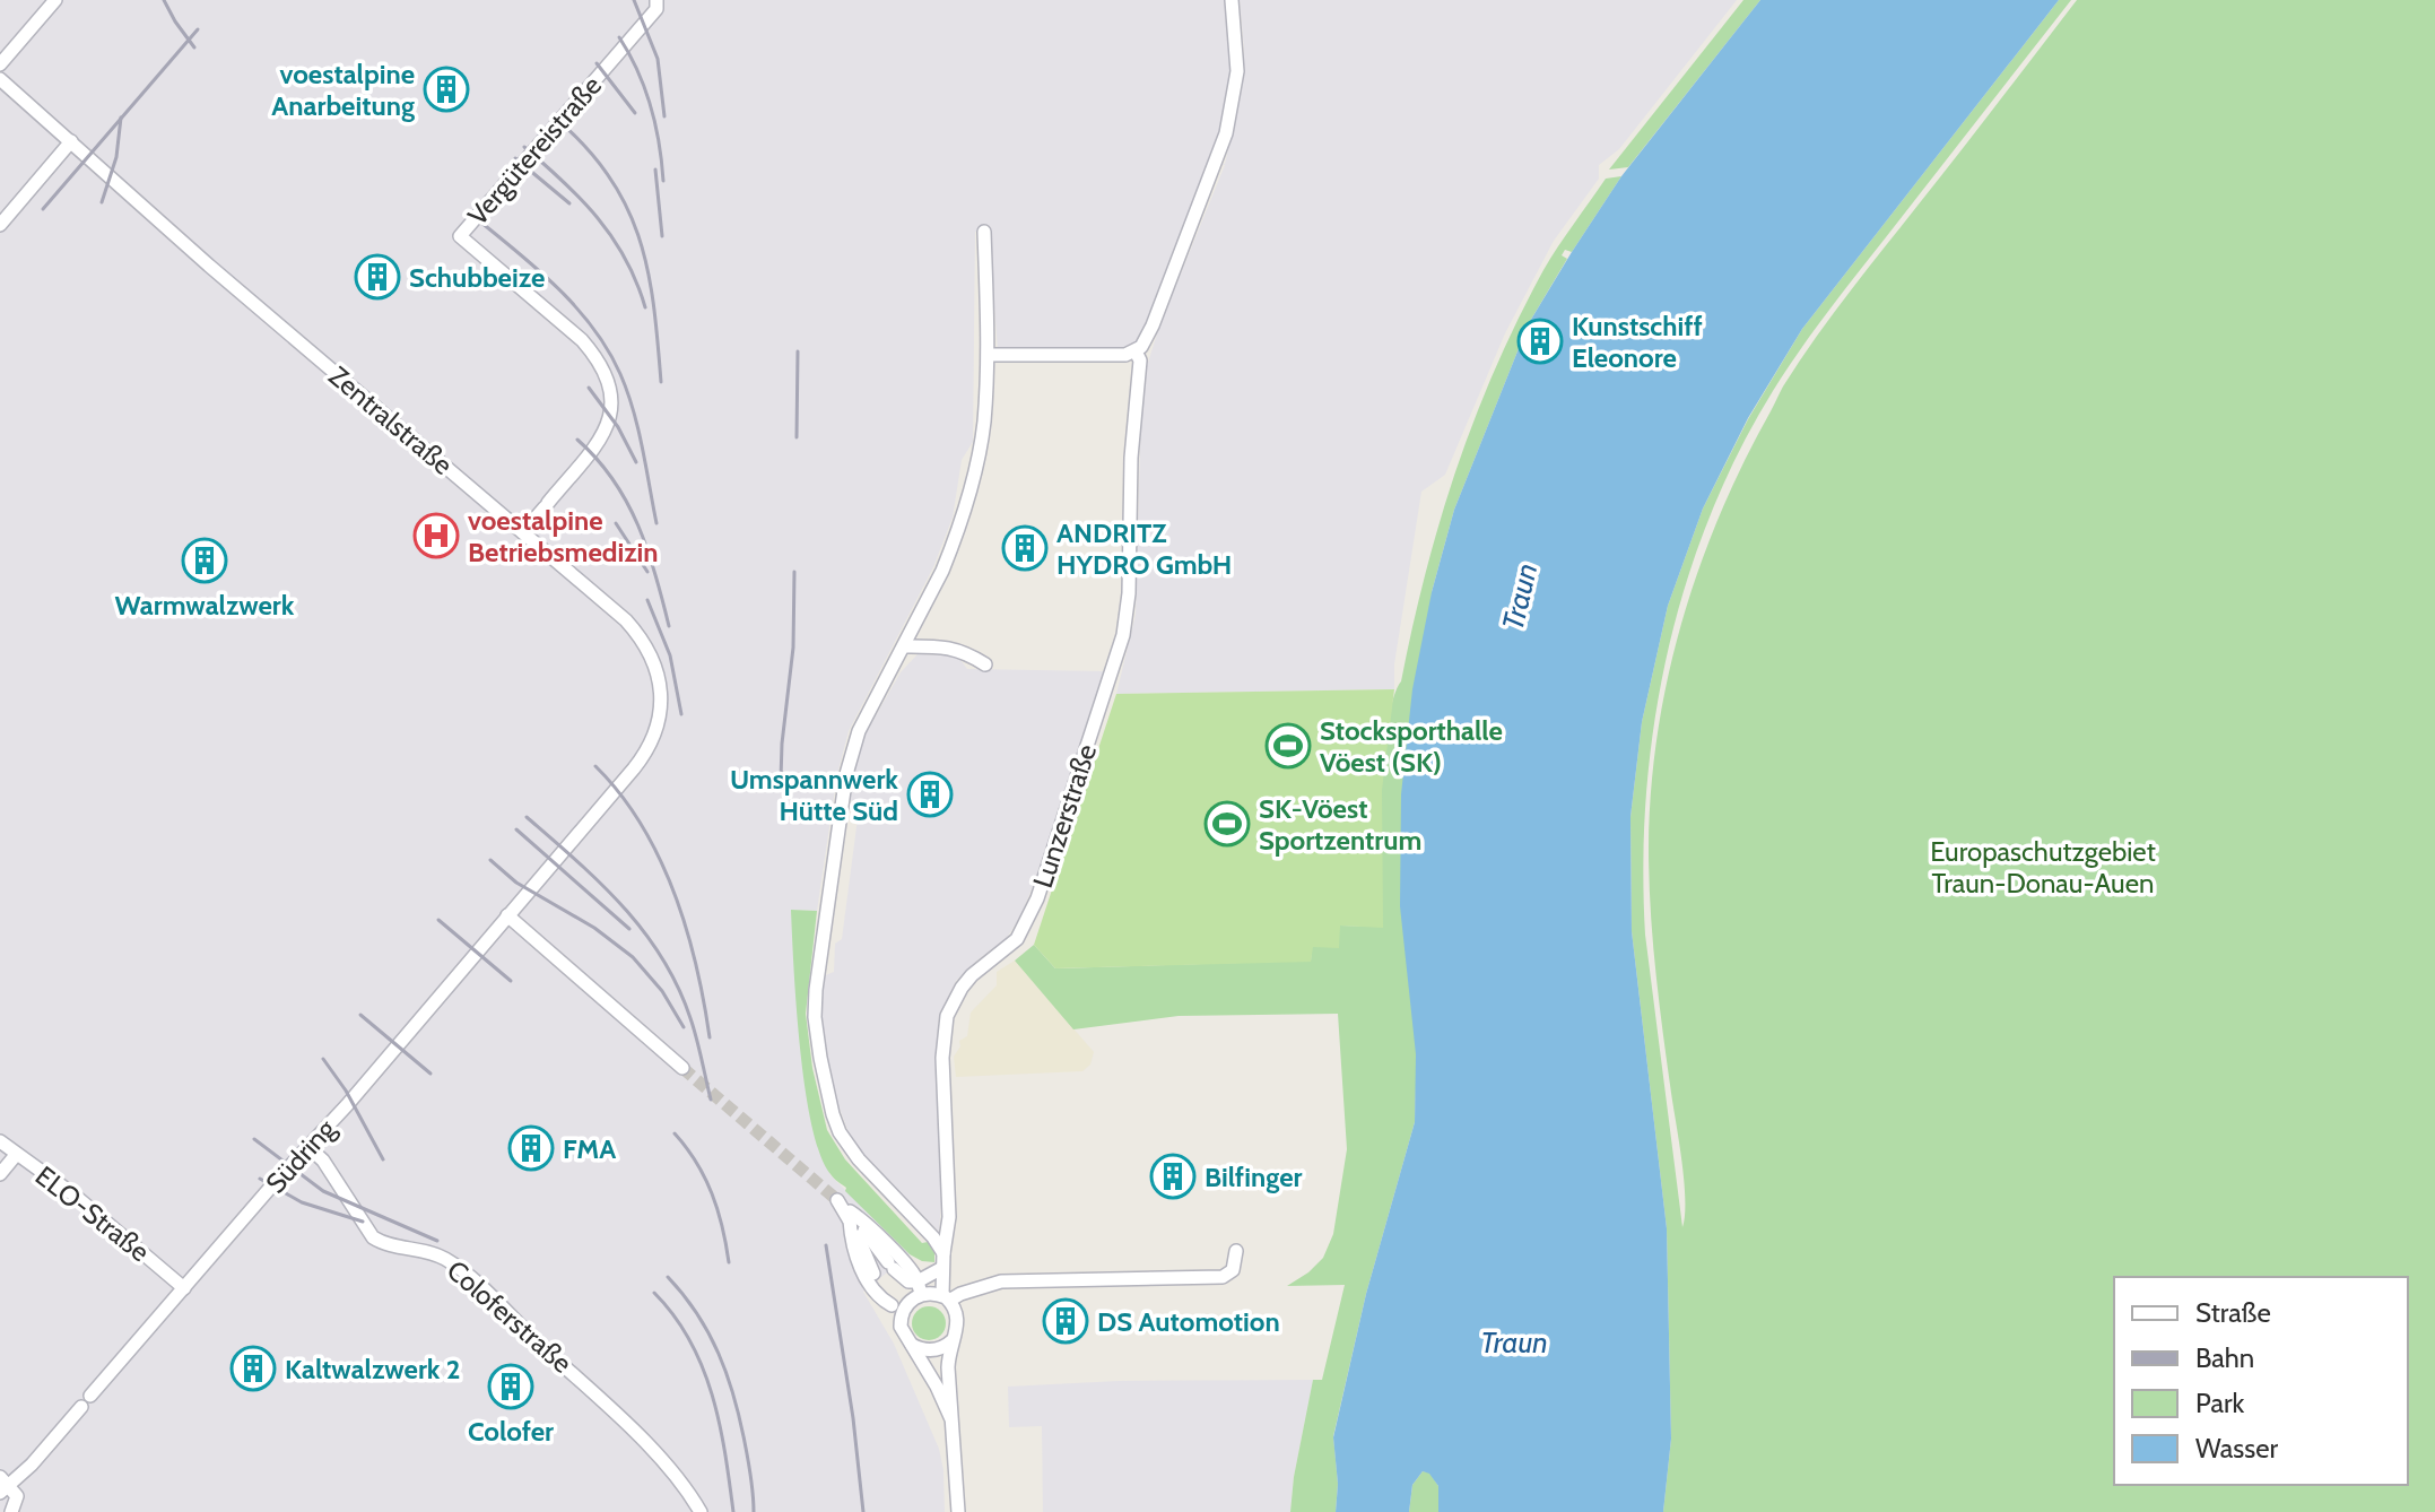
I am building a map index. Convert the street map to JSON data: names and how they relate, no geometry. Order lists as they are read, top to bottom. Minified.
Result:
{"streets":{"street":["Vergütereistraße","Zentralstraße","Lunzerstraße","Südring","ELO-Straße","Coloferstraße"]},"crossings":[["Vergütereistraße","Zentralstraße"],["Zentralstraße","Südring"],["Südring","ELO-Straße"],["Südring","Coloferstraße"]],"water":["Traun"],"parks":["Europaschutzgebiet Traun-Donau-Auen"],"places":{"building":["voestalpine Anarbeitung","Schubbeize","Kunstschiff Eleonore","ANDRITZ HYDRO GmbH","Warmwalzwerk","Umspannwerk Hütte Süd","FMA","Bilfinger","DS Automotion","Kaltwalzwerk 2","Colofer"],"hospital":["voestalpine Betriebsmedizin"],"sports":["Stocksporthalle Vöest (SK)","SK-Vöest Sportzentrum"]},"legend":["Straße","Bahn","Park","Wasser"]}
